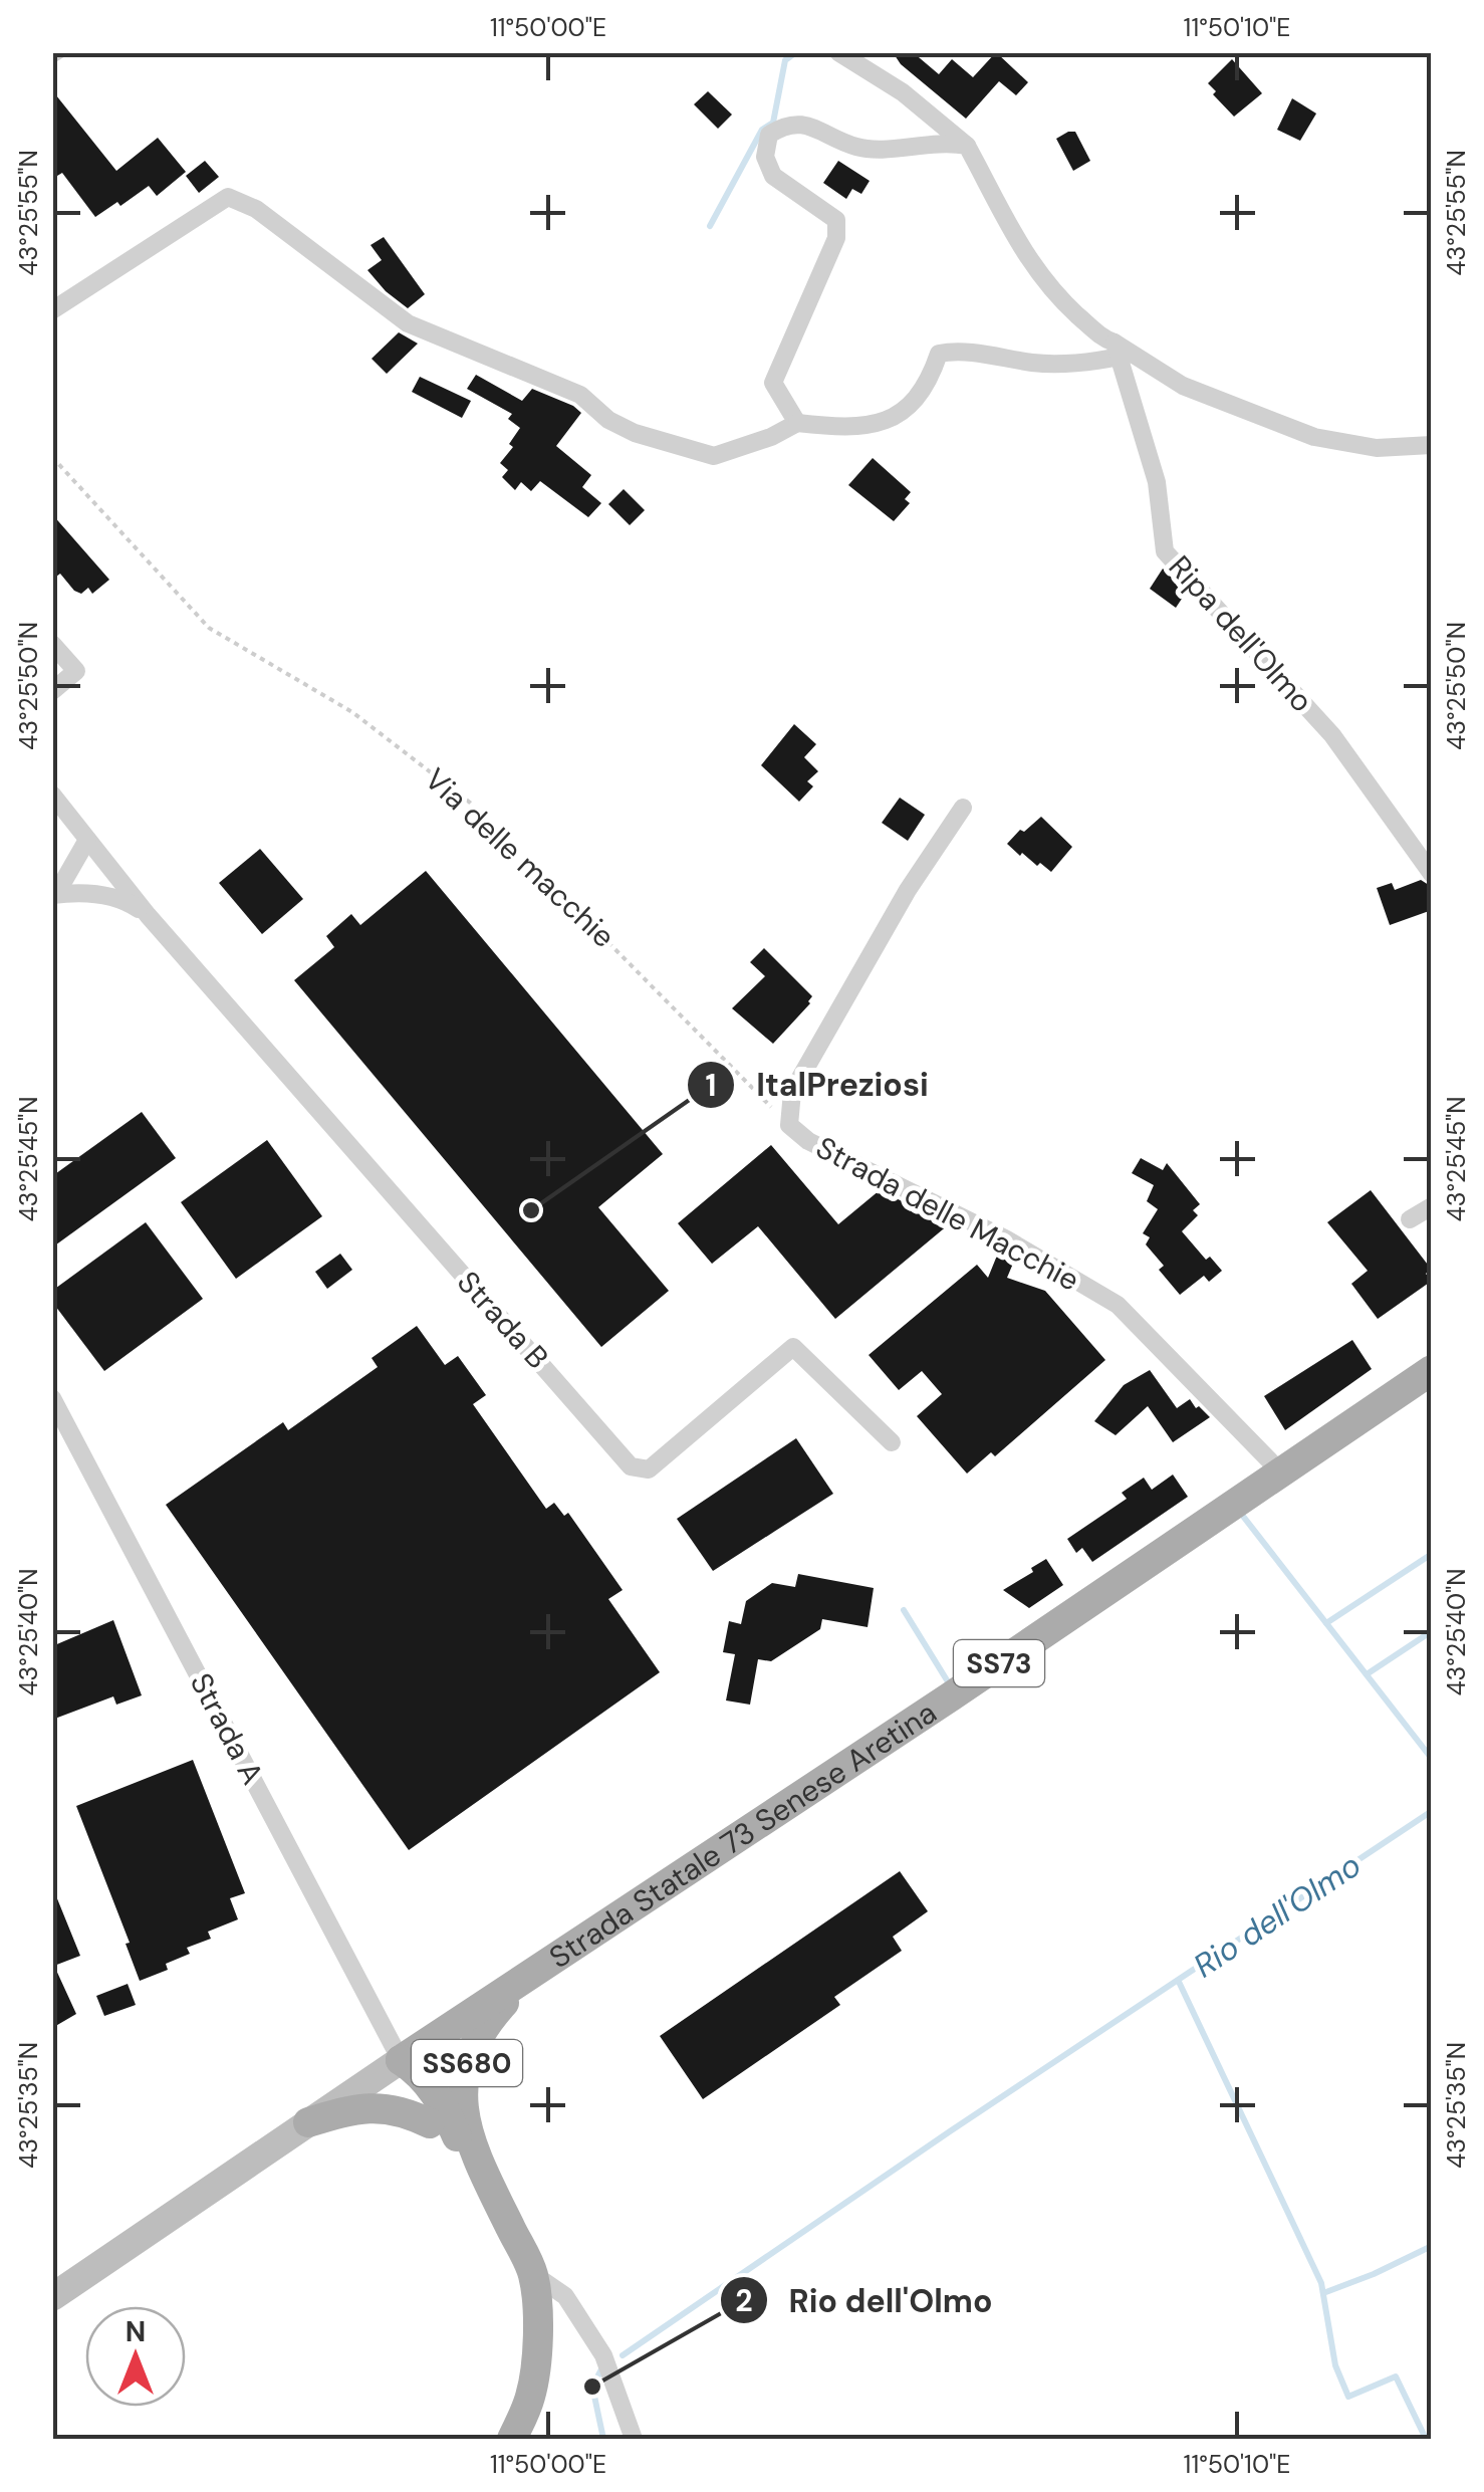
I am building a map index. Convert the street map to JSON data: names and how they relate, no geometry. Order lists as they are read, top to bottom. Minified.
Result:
{"streets":{"main road":["SS73","Strada Statale 73 Senese Aretina","SS680"],"street":["Ripa dell'Olmo","Strada delle Macchie","Strada B","Strada A"],"path":["Via delle macchie"]},"crossings":[["Via delle macchie","Strada delle Macchie"],["Strada delle Macchie","Strada Statale 73 Senese Aretina"],["Strada A","Strada Statale 73 Senese Aretina"],["Strada A","SS680"],["Strada Statale 73 Senese Aretina","SS680"]],"water":["Rio dell'Olmo"],"places":["ItalPreziosi","Rio dell'Olmo"],"north":"top","coordinates":["11°50'00\"E","11°50'10\"E","43°25'55\"N","43°25'50\"N","43°25'45\"N","43°25'40\"N","43°25'35\"N"]}
